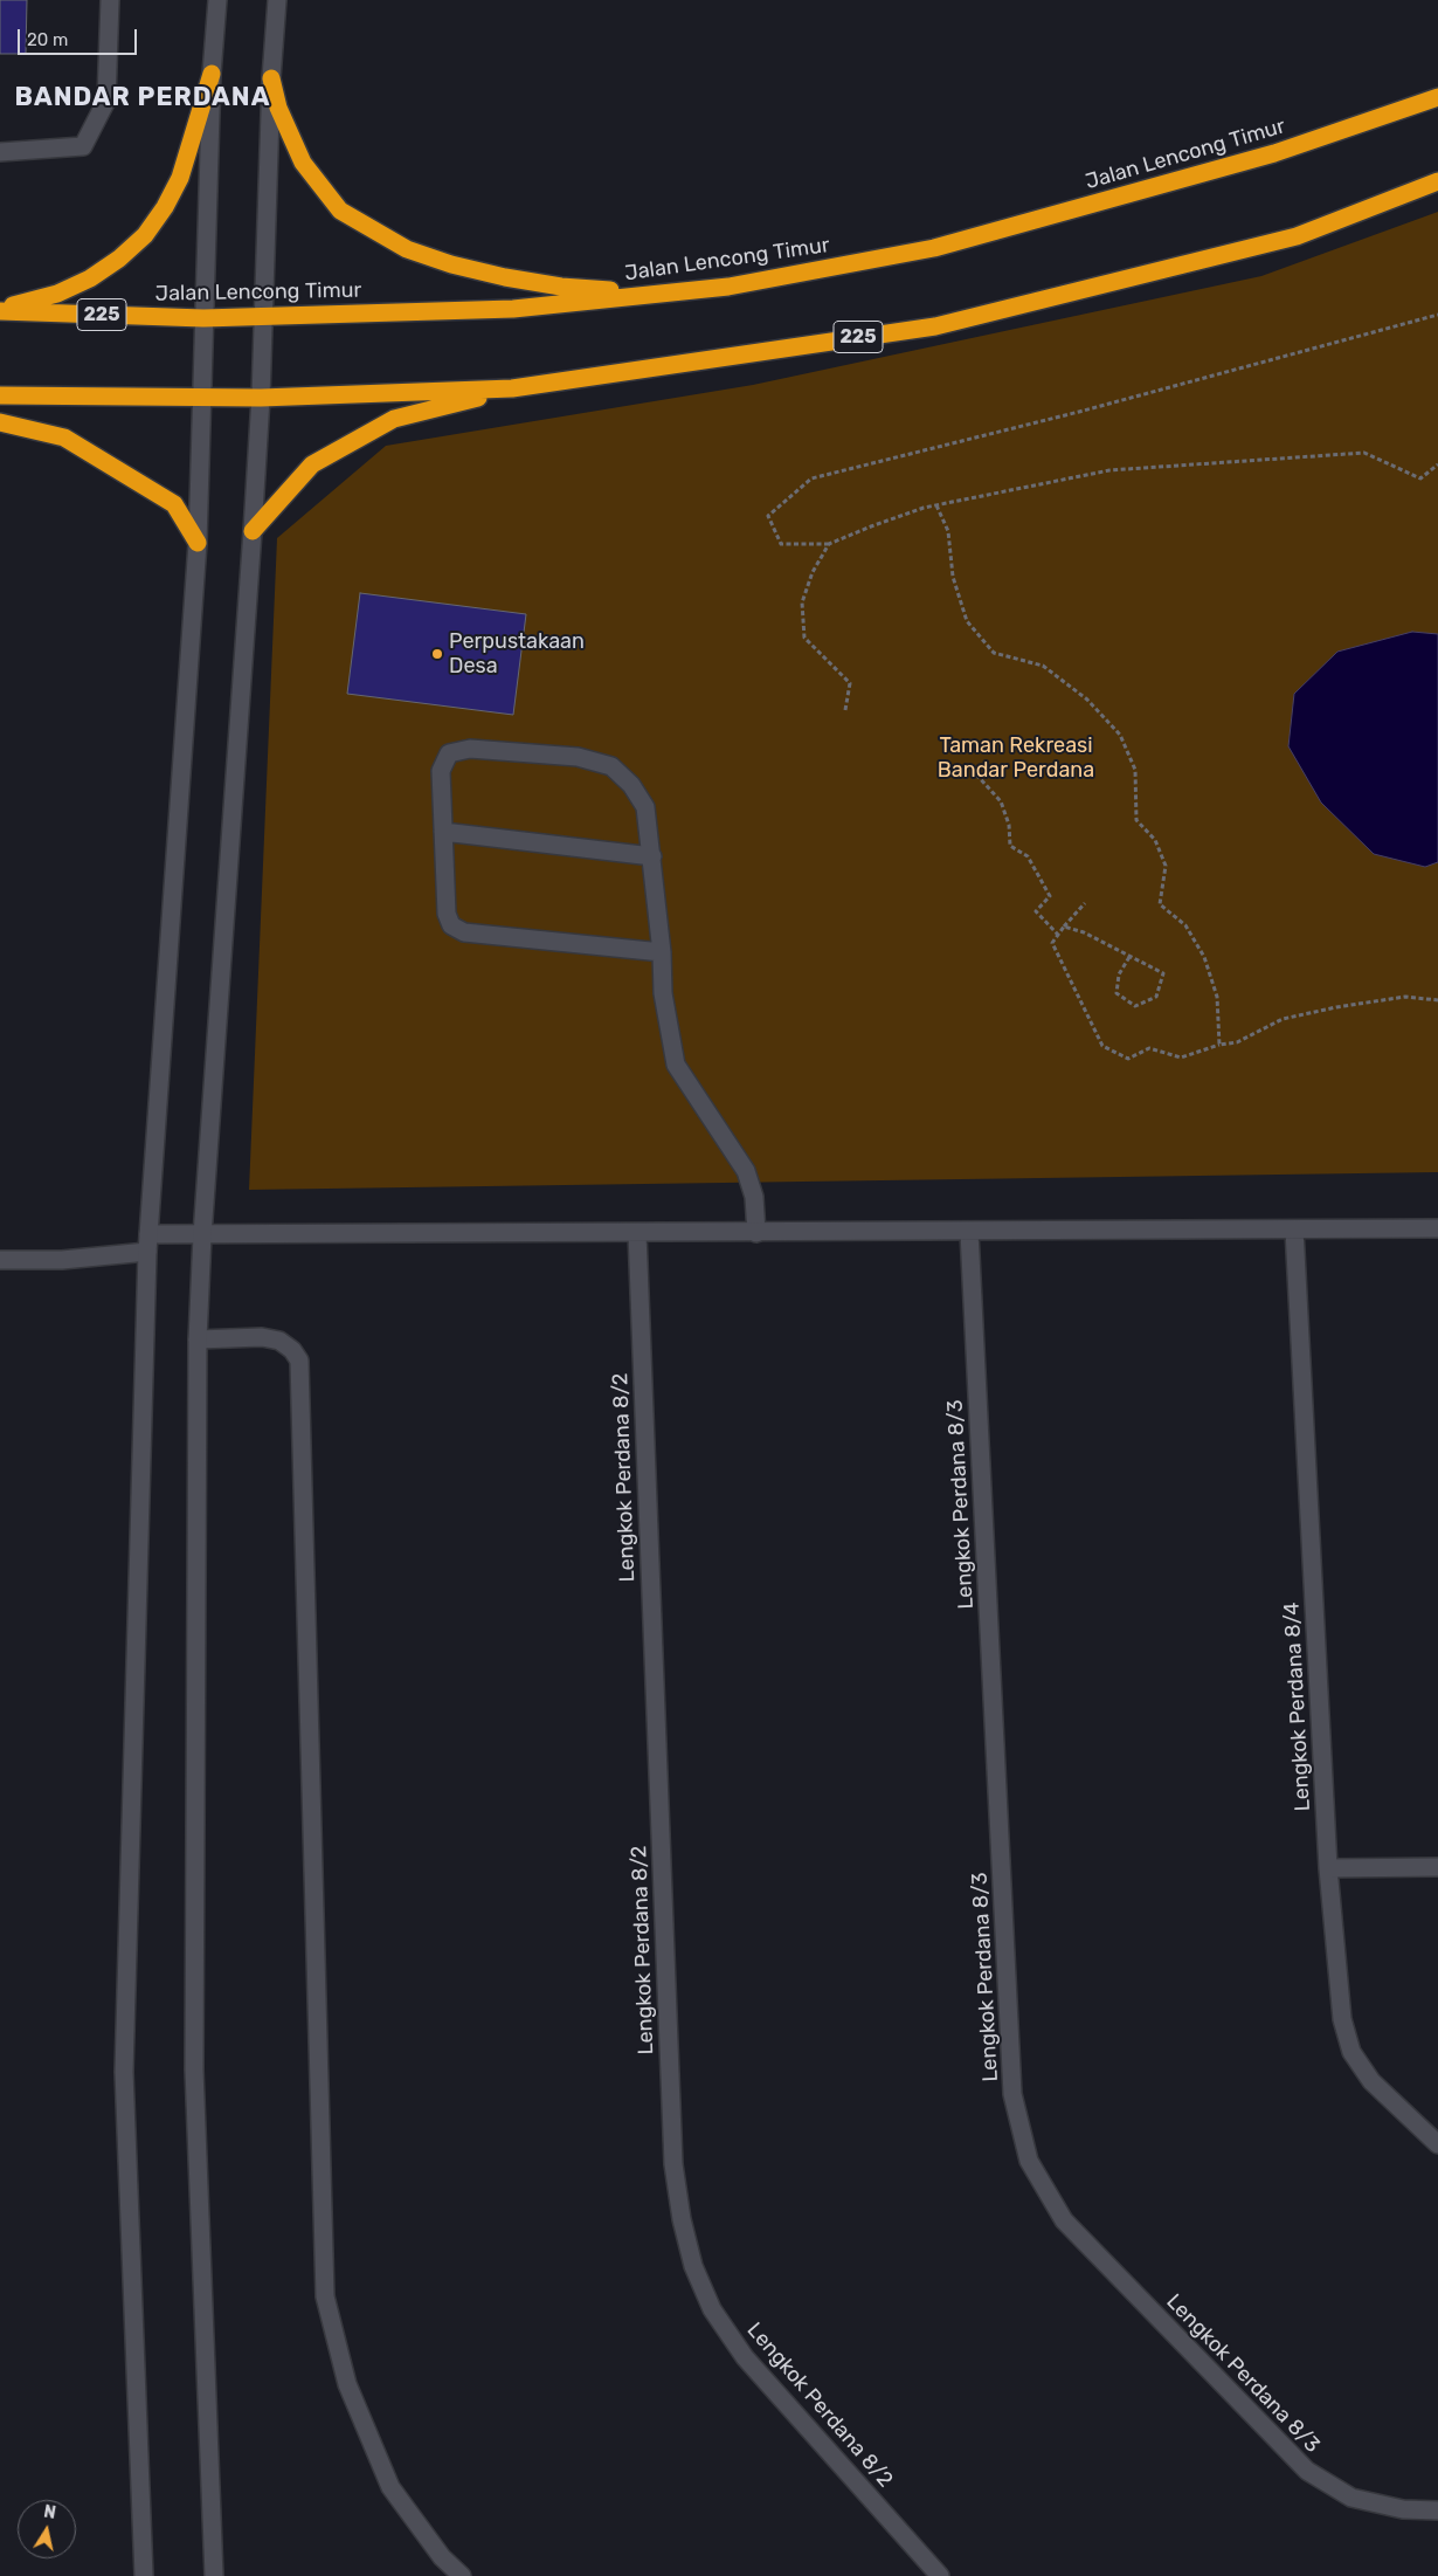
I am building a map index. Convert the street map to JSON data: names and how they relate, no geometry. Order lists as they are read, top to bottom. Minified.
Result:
{"streets":{"highway":["Jalan Lencong Timur","225"],"street":["Lengkok Perdana 8/2","Lengkok Perdana 8/3","Lengkok Perdana 8/4"]},"districts":["BANDAR PERDANA"],"parks":["Taman Rekreasi Bandar Perdana"],"places":["Perpustakaan Desa"],"scale_bar":"20 m","north":"top"}
